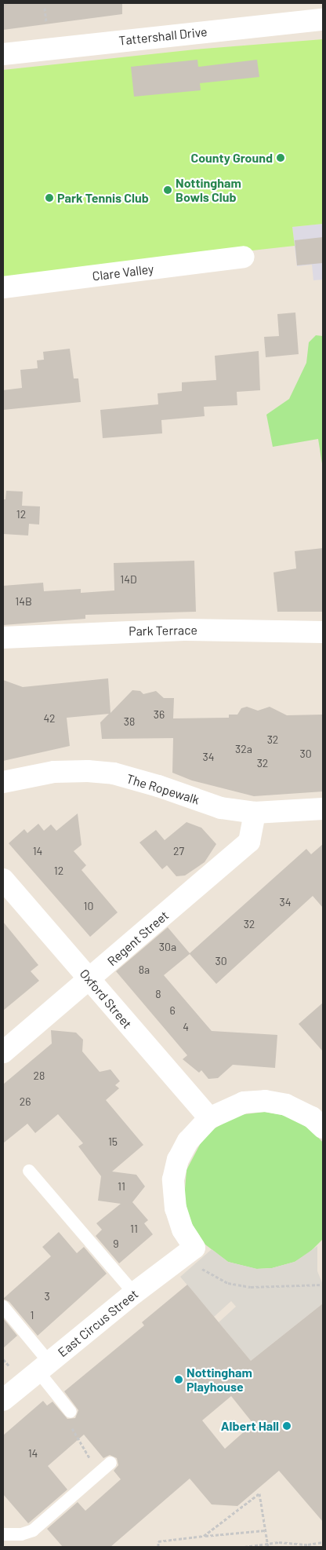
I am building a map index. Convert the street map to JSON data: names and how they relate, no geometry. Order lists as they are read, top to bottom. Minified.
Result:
{"streets":{"street":["Tattershall Drive","Clare Valley","Park Terrace","The Ropewalk","Regent Street","Oxford Street","East Circus Street"]},"crossings":[["The Ropewalk","Regent Street"],["Regent Street","Oxford Street"]],"places":["County Ground","Nottingham Bowls Club","Park Tennis Club","Nottingham Playhouse","Albert Hall"],"house_numbers":["12","14D","14B","36","42","38","32","32a","30","34","32","14","27","12","34","10","32","30a","30","8a","8","6","4","28","26","15","11","11","9","3","1","14"]}
